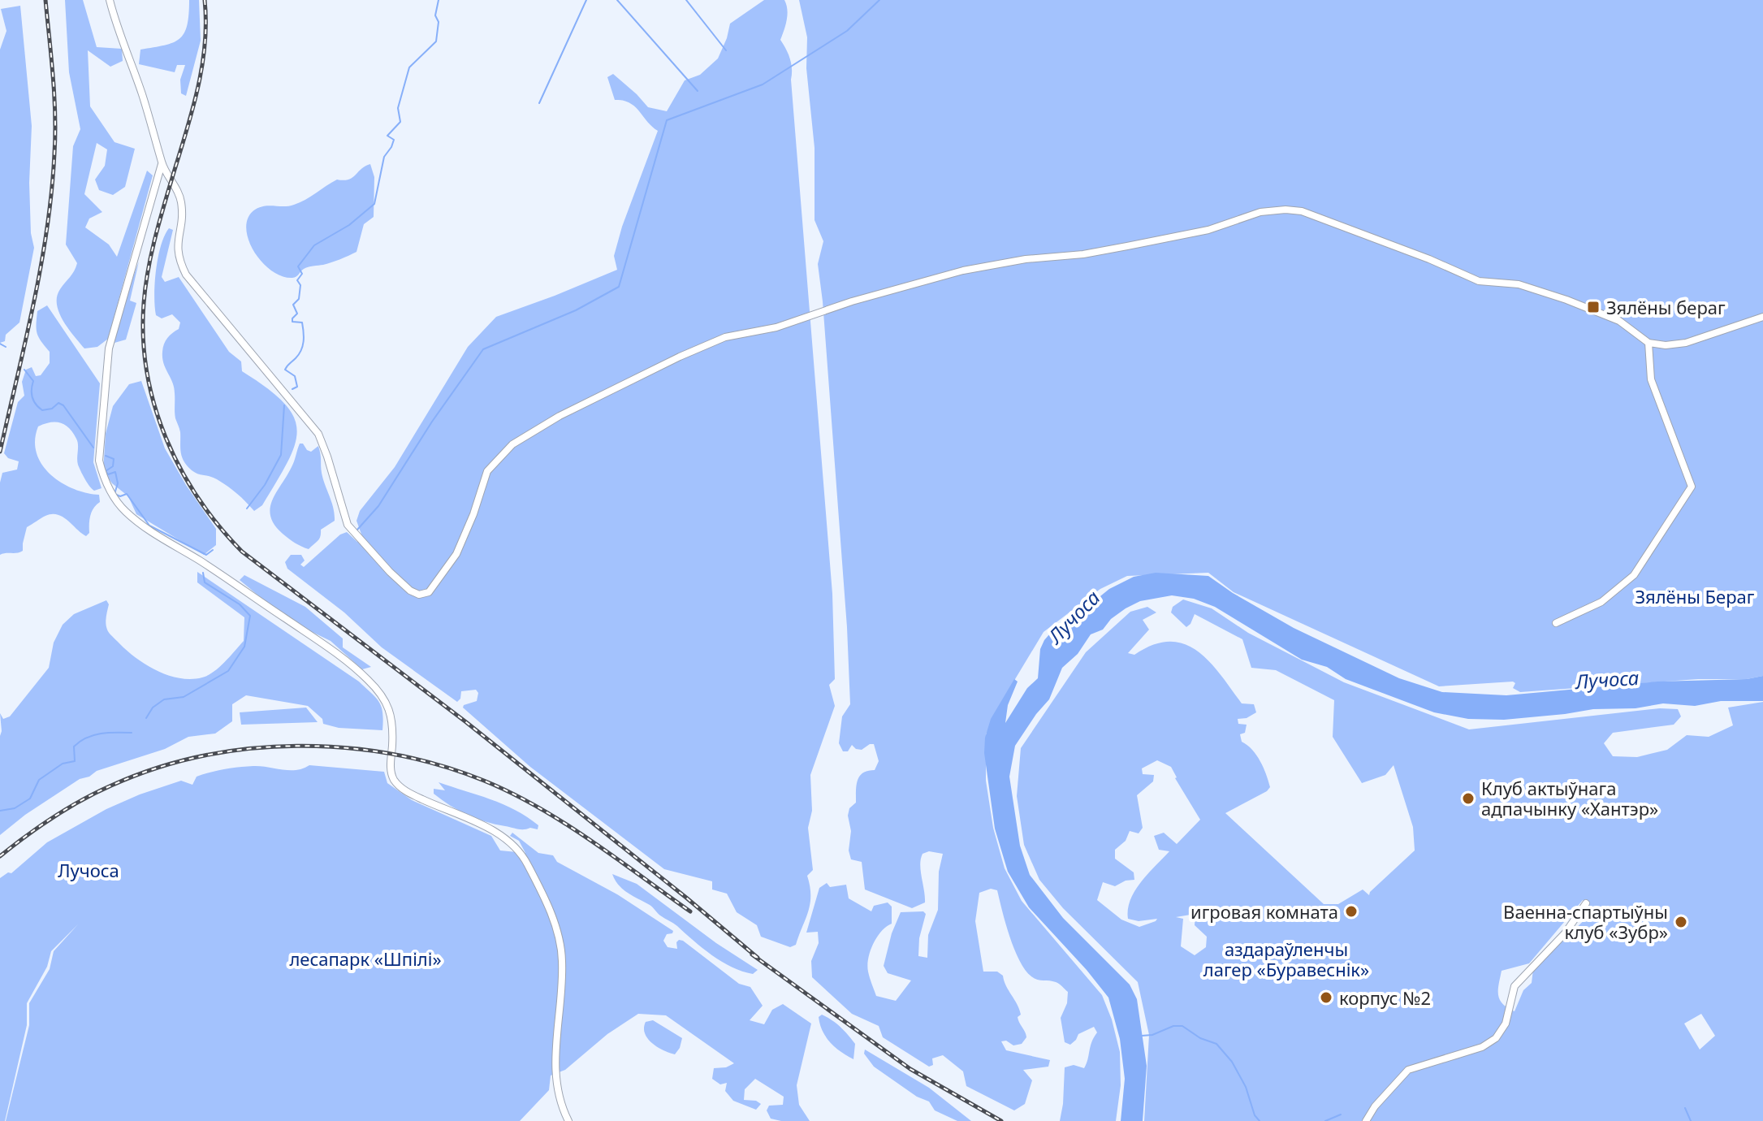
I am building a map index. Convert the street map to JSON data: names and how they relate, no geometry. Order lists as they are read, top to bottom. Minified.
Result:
{"water":["Лучоса"],"parks":["Зялёны Бераг","Лучоса","аздараўленчы лагер «Буравеснік»","лесапарк «Шпілі»"],"places":{"transit":["Зялёны бераг"],"other":["Клуб актыўнага адпачынку «Хантэр»","игровая комната","Ваенна-спартыўны клуб «Зубр»","корпус №2"]}}
